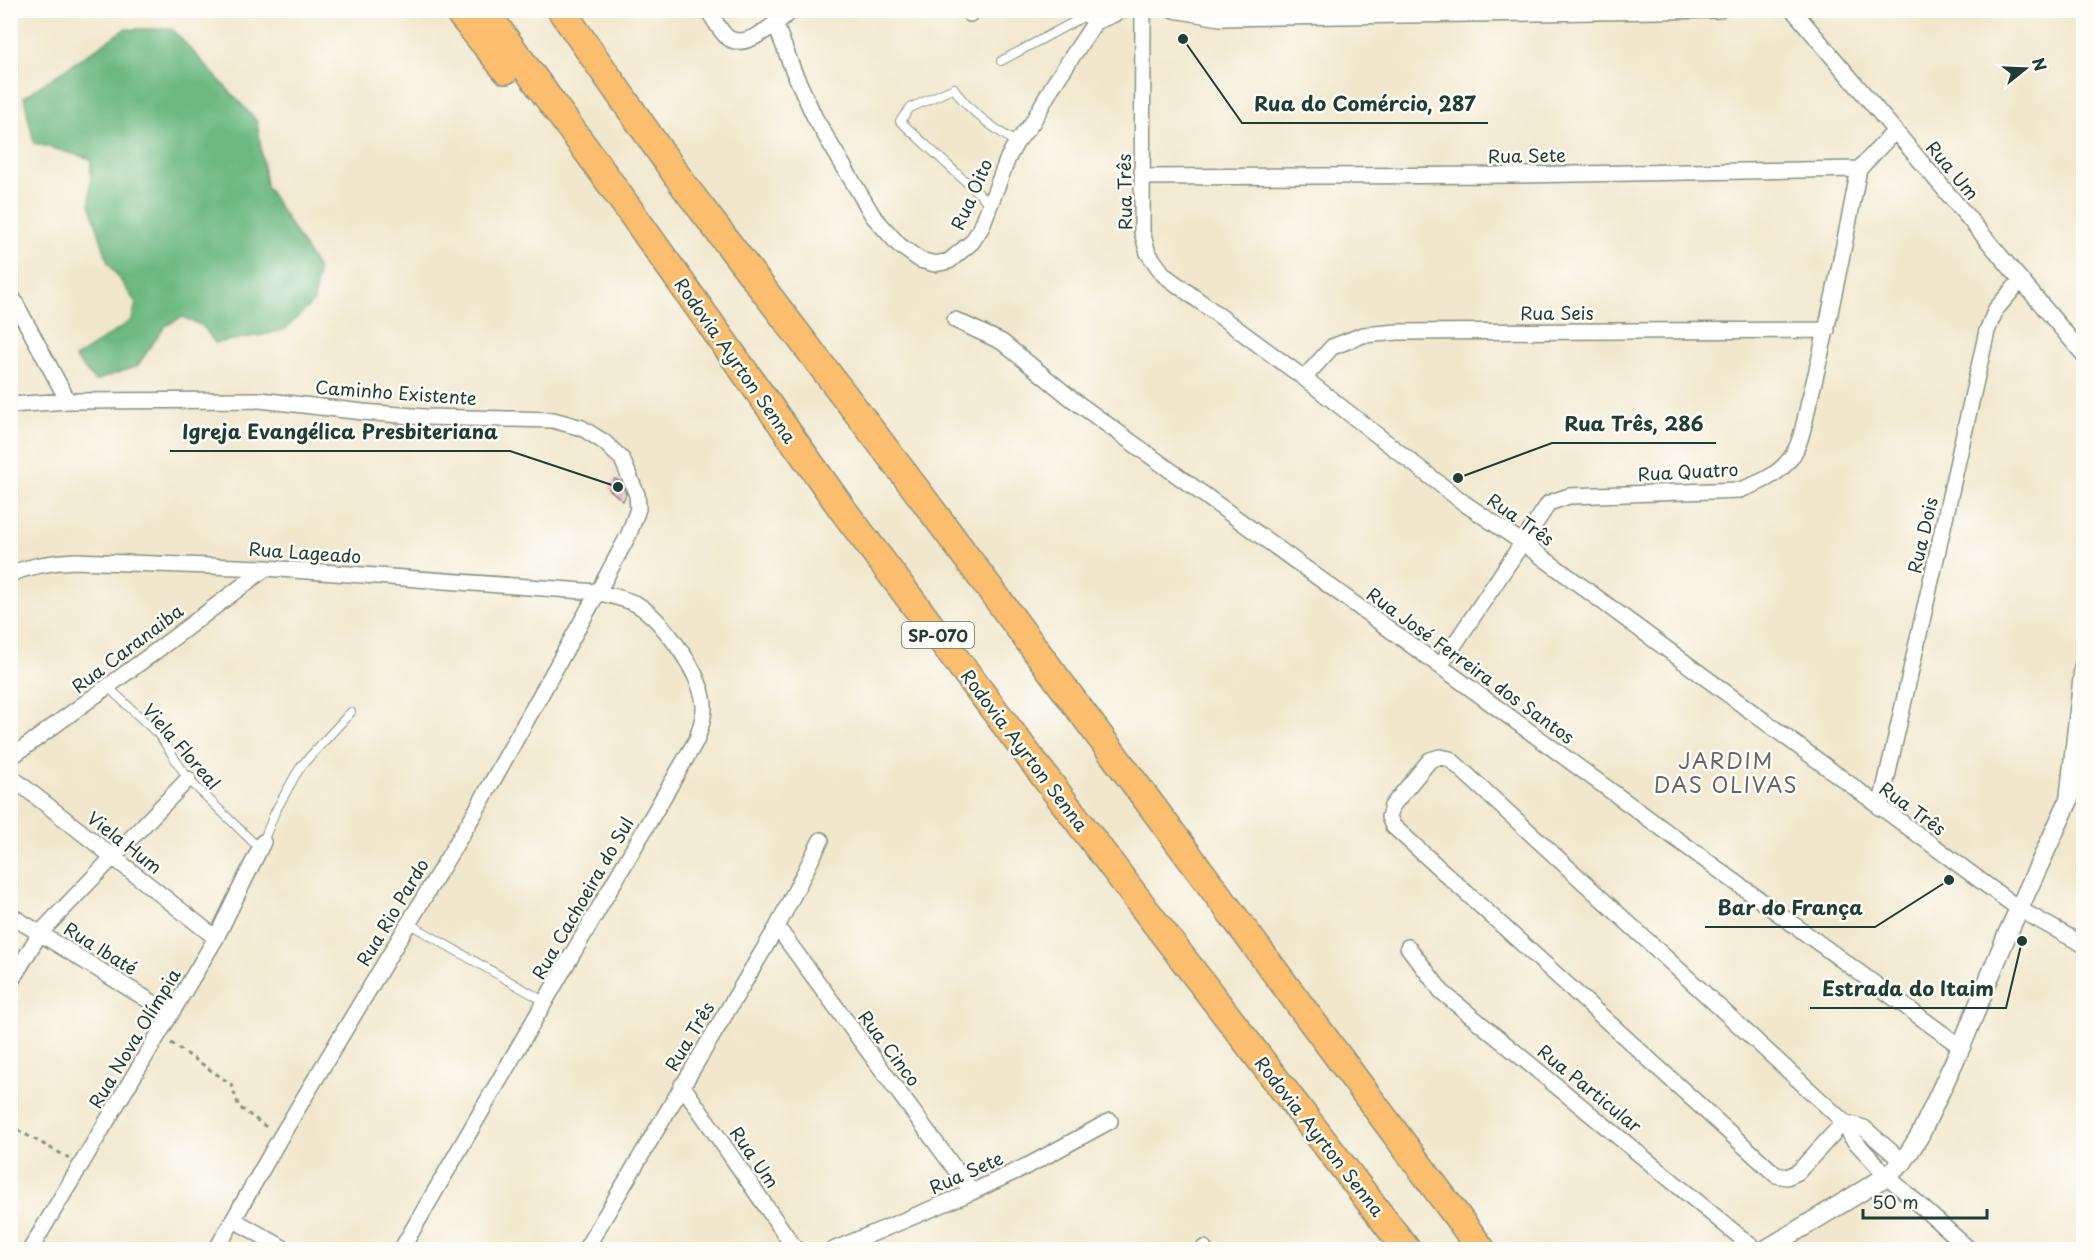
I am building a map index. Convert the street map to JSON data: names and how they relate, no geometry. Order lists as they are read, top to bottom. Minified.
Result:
{"streets":{"highway":["Rodovia Ayrton Senna","SP-070"],"street":["Rua Sete","Rua Um","Rua Três","Rua Oito","Rua Seis","Caminho Existente","Rua Quatro","Rua Dois","Rua Lageado","Rua Caranaiba","Rua José Ferreira dos Santos","Viela Hum","Rua Cachoeira do Sul","Rua Rio Pardo","Rua Ibaté","Rua Nova Olímpia","Rua Cinco","Rua Particular"],"lane":["Viela Floreal"]},"crossings":[["Rua Sete","Rua Três"],["Rua Sete","Rua Quatro"],["Rua Sete","Rua Cinco"],["Rua Um","Rua Três"],["Rua Um","Rua Dois"],["Rua Três","Rua Seis"],["Rua Três","Rua Quatro"],["Rua Três","Rua Dois"],["Rua Três","Rua Cinco"],["Rua Seis","Rua Quatro"],["Caminho Existente","Rua Lageado"],["Caminho Existente","Rua Cachoeira do Sul"],["Caminho Existente","Rua Rio Pardo"],["Rua Quatro","Rua José Ferreira dos Santos"],["Rua Lageado","Rua Caranaiba"],["Rua Lageado","Rua Cachoeira do Sul"],["Rua Lageado","Rua Rio Pardo"],["Rua Caranaiba","Viela Floreal"],["Viela Floreal","Rua Nova Olímpia"],["Viela Hum","Rua Nova Olímpia"],["Rua Cachoeira do Sul","Rua Rio Pardo"],["Rua Ibaté","Rua Nova Olímpia"]],"districts":["JARDIM DAS OLIVAS"],"places":["Rua do Comércio, 287","Rua Três, 286","Igreja Evangélica Presbiteriana","Bar do França","Estrada do Itaim"],"scale_bar":"50 m","north":"right"}
